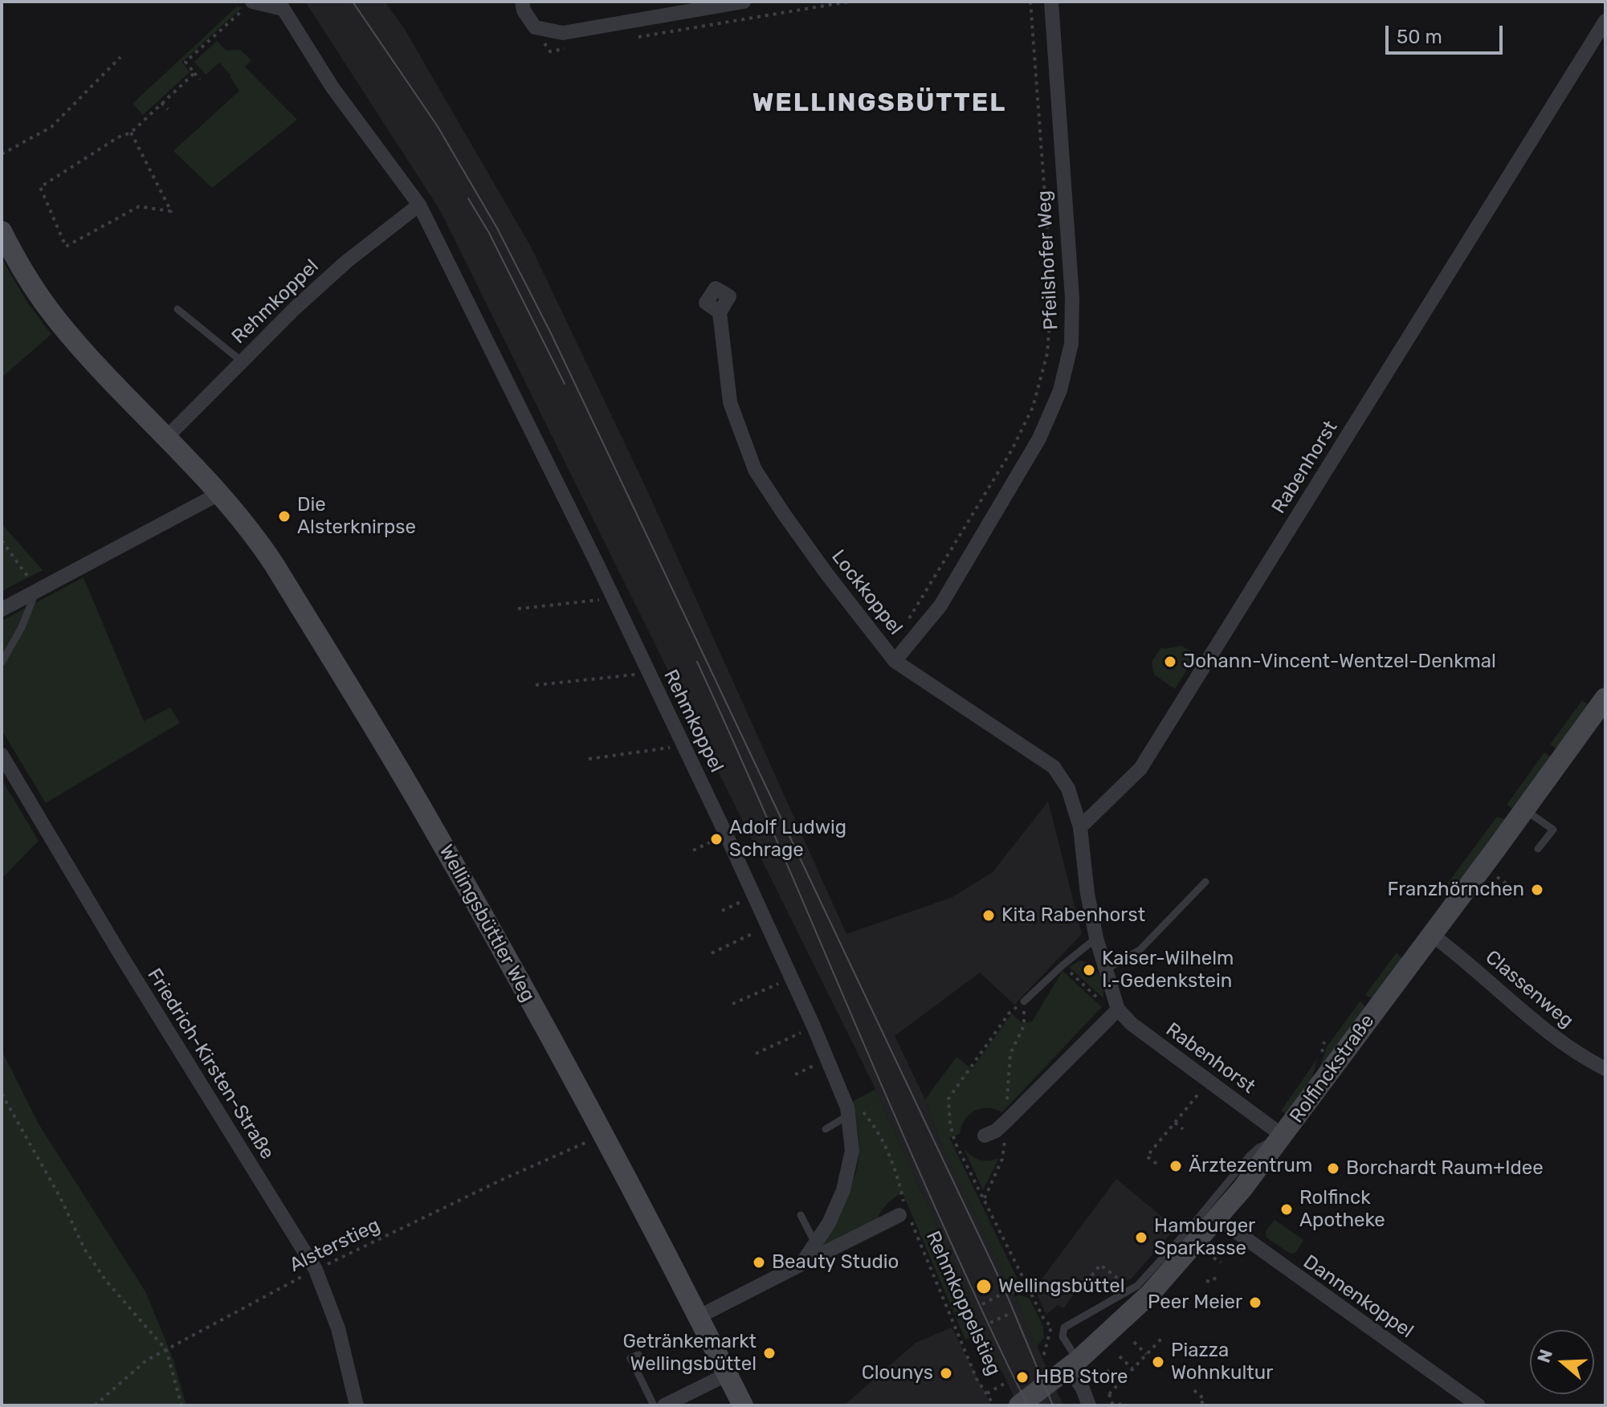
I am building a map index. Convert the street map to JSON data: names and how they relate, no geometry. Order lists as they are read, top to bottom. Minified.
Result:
{"streets":{"main road":["Wellingsbüttler Weg","Rolfinckstraße"],"street":["Pfeilshofer Weg","Rehmkoppel","Rabenhorst","Lockkoppel","Classenweg","Friedrich-Kirsten-Straße","Dannenkoppel"],"path":["Alsterstieg","Rehmkoppelstieg"]},"crossings":[["Pfeilshofer Weg","Lockkoppel"],["Rehmkoppel","Wellingsbüttler Weg"],["Rehmkoppel","Rehmkoppelstieg"],["Rabenhorst","Lockkoppel"],["Rabenhorst","Rolfinckstraße"],["Wellingsbüttler Weg","Alsterstieg"],["Classenweg","Rolfinckstraße"],["Friedrich-Kirsten-Straße","Alsterstieg"],["Rolfinckstraße","Dannenkoppel"]],"districts":["WELLINGSBÜTTEL"],"places":["Die Alsterknirpse","Johann-Vincent-Wentzel-Denkmal","Adolf Ludwig Schrage","Franzhörnchen","Kita Rabenhorst","Kaiser-Wilhelm I.-Gedenkstein","Ärztezentrum","Borchardt Raum+Idee","Rolfinck Apotheke","Hamburger Sparkasse","Beauty Studio","Wellingsbüttel","Peer Meier","Getränkemarkt Wellingsbüttel","Piazza Wohnkultur","Clounys","HBB Store"],"scale_bar":"50 m","north":"left"}
